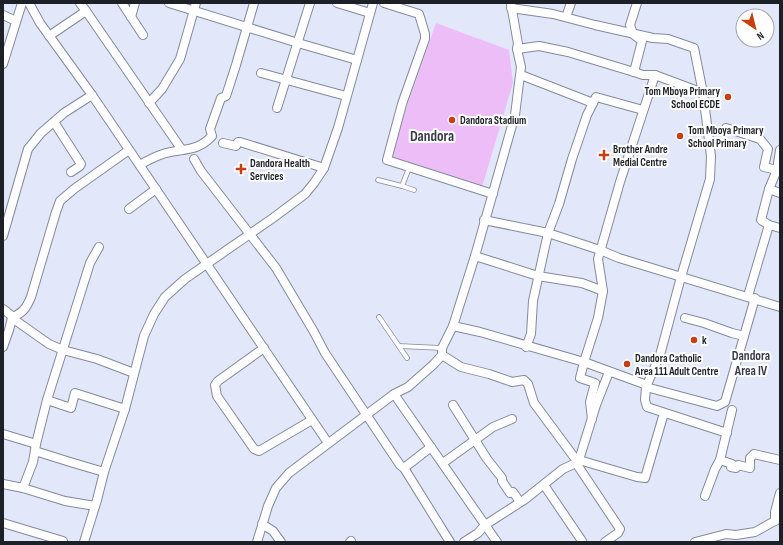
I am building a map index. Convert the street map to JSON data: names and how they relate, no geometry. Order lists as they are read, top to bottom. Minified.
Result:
{"districts":["Dandora","Dandora Area IV"],"places":{"other":["Tom Mboya Primary School ECDE","Dandora Stadium","Tom Mboya Primary School Primary","k","Dandora Catholic Area 111 Adult Centre"],"health":["Brother Andre Medial Centre","Dandora Health Services"]},"north":"bottom right"}
